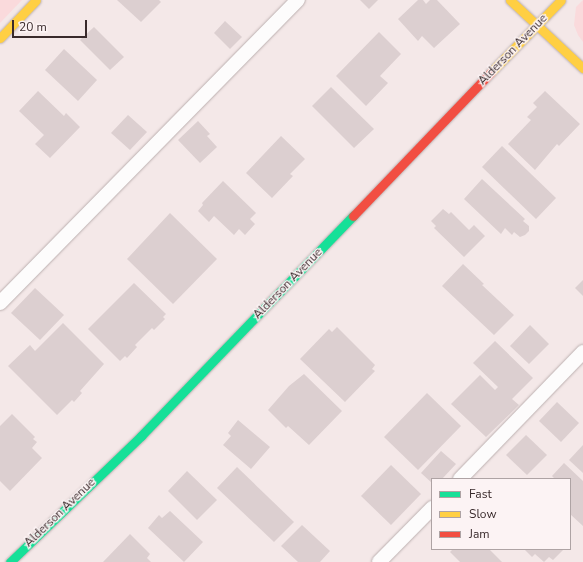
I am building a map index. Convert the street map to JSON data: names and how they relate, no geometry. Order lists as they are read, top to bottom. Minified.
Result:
{"streets":{"street":["Alderson Avenue"]},"legend":["Fast","Slow","Jam"],"scale_bar":"20 m"}
